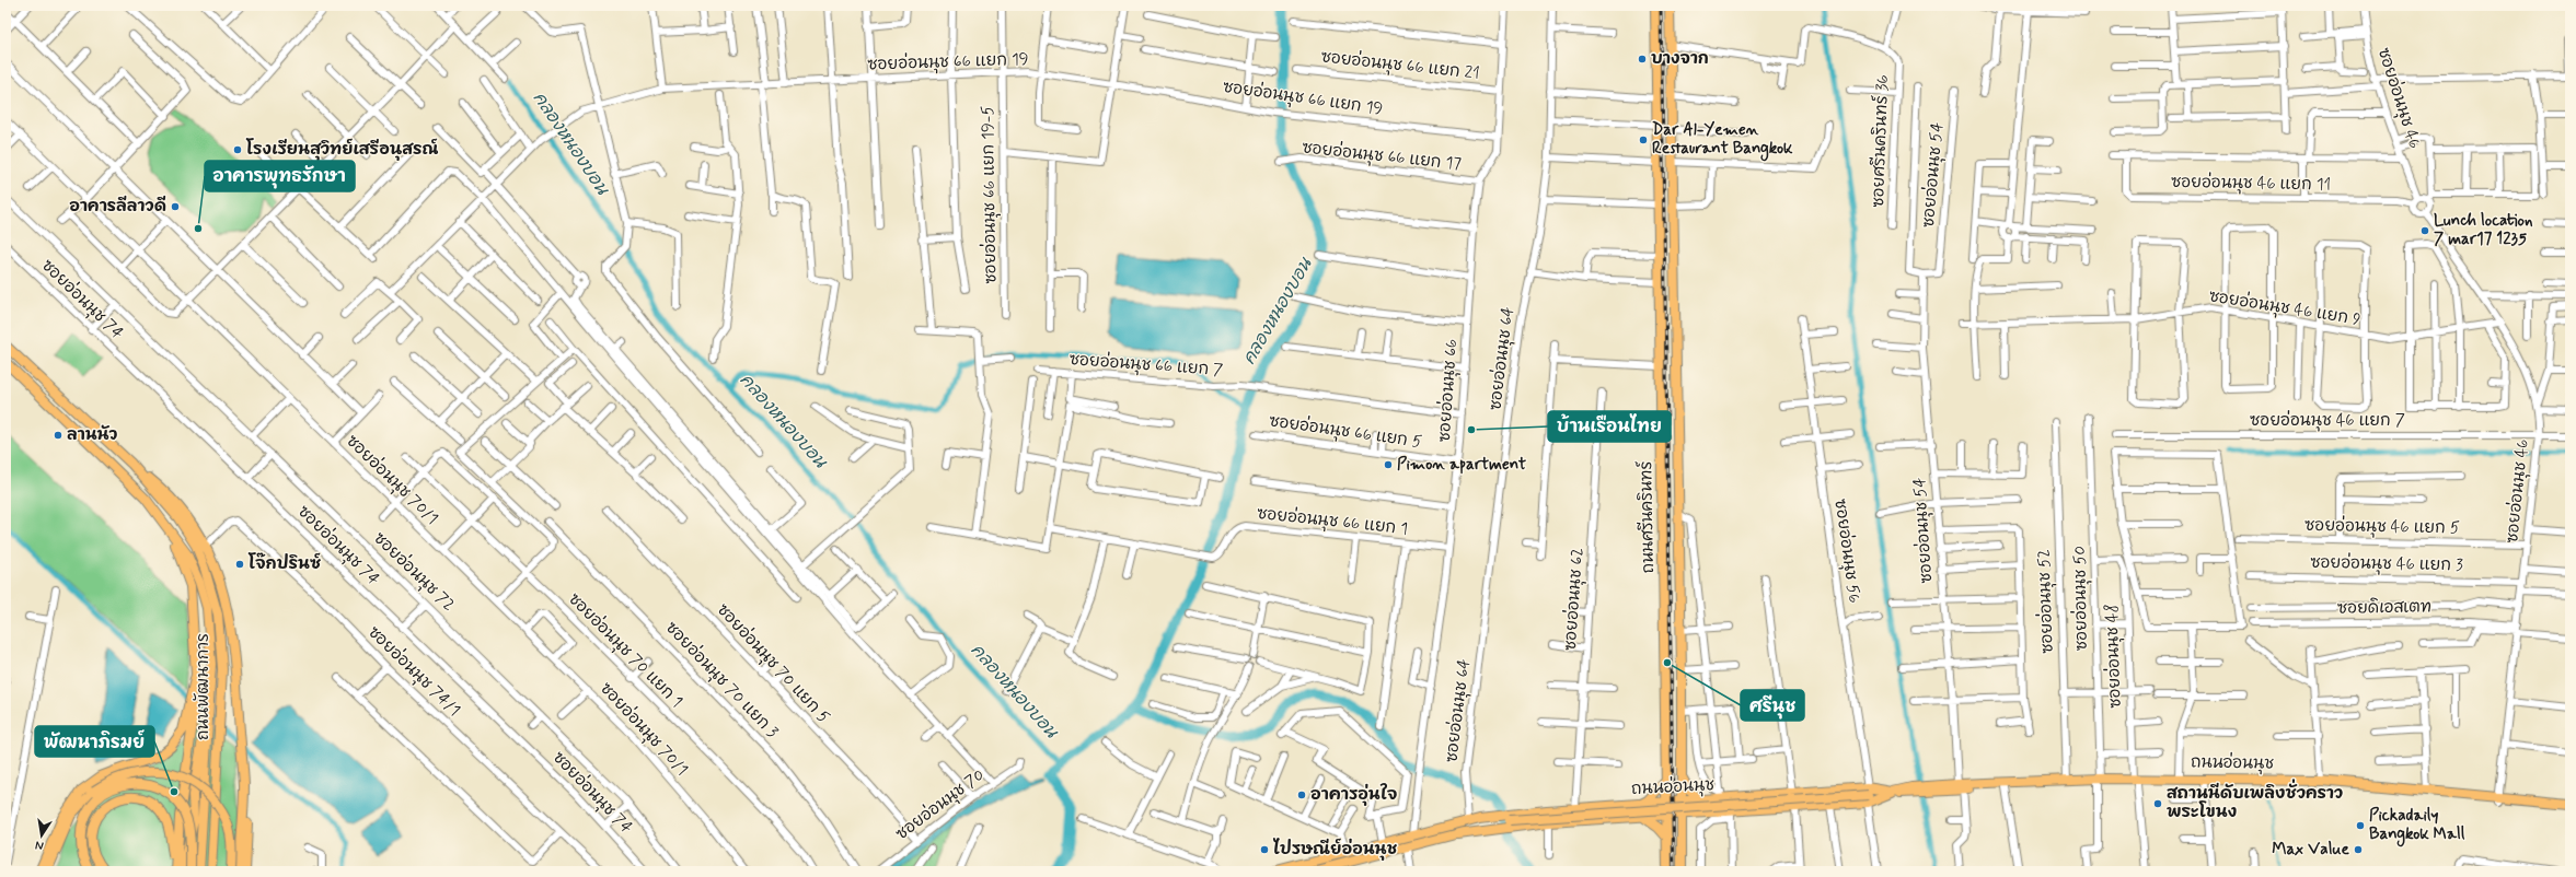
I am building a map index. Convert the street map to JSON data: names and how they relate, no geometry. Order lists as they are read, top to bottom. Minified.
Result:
{"streets":{"main road":["ถนนศรีนครินทร์","ถนนพัฒนาการ","ถนนอ่อนนุช"],"street":["ซอยอ่อนนุช 66 แยก 19","ซอยอ่อนนุช 66 แยก 21","ซอยอ่อนนุช 46","ซอยศรีนครินทร์ 36","ซอยอ่อนนุช 66 แยก 17","ซอยอ่อนนุช 54","ซอยอ่อนนุช 46 แยก 11","ซอยอ่อนนุช 66 แยก 19-5","ซอยอ่อนนุช 74","ซอยอ่อนนุช 46 แยก 9","ซอยอ่อนนุช 64","ซอยอ่อนนุช 66 แยก 7","ซอยอ่อนนุช 66","ซอยอ่อนนุช 46 แยก 7","ซอยอ่อนนุช 66 แยก 5","ซอยอ่อนนุช 70/1","ซอยอ่อนนุช 66 แยก 1","ซอยอ่อนนุช 46 แยก 5","ซอยอ่อนนุช 56","ซอยอ่อนนุช 46 แยก 3","ซอยอ่อนนุช 72","ซอยอ่อนนุช 50","ซอยอ่อนนุช 62","ซอยอ่อนนุช 52","ซอยดิเอสเตท","ซอยอ่อนนุช 70 แยก 1","ซอยอ่อนนุช 48","ซอยอ่อนนุช 70 แยก 5","ซอยอ่อนนุช 74/1","ซอยอ่อนนุช 70 แยก 3","ซอยอ่อนนุช 70"]},"crossings":[["ซอยอ่อนนุช 66 แยก 19","ซอยอ่อนนุช 66 แยก 19-5"],["ซอยอ่อนนุช 66 แยก 19","ซอยอ่อนนุช 66"],["ซอยอ่อนนุช 66 แยก 21","ซอยอ่อนนุช 66"],["ซอยอ่อนนุช 46","ซอยอ่อนนุช 46 แยก 11"],["ซอยอ่อนนุช 46","ซอยอ่อนนุช 46 แยก 9"],["ซอยอ่อนนุช 46","ซอยอ่อนนุช 46 แยก 7"],["ซอยอ่อนนุช 46","ซอยอ่อนนุช 46 แยก 5"],["ซอยอ่อนนุช 46","ซอยอ่อนนุช 46 แยก 3"],["ซอยอ่อนนุช 46","ซอยดิเอสเตท"],["ซอยอ่อนนุช 46","ถนนอ่อนนุช"],["ซอยอ่อนนุช 66 แยก 17","ซอยอ่อนนุช 66"],["ซอยอ่อนนุช 54","ถนนอ่อนนุช"],["ซอยอ่อนนุช 64","ถนนอ่อนนุช"],["ซอยอ่อนนุช 66 แยก 7","ซอยอ่อนนุช 66"],["ซอยอ่อนนุช 66","ซอยอ่อนนุช 66 แยก 5"],["ซอยอ่อนนุช 66","ซอยอ่อนนุช 66 แยก 1"],["ซอยอ่อนนุช 66","ถนนอ่อนนุช"],["ถนนศรีนครินทร์","ถนนอ่อนนุช"],["ซอยอ่อนนุช 56","ถนนอ่อนนุช"],["ซอยอ่อนนุช 50","ซอยอ่อนนุช 48"],["ซอยอ่อนนุช 50","ถนนอ่อนนุช"],["ซอยอ่อนนุช 62","ถนนอ่อนนุช"],["ซอยอ่อนนุช 52","ถนนอ่อนนุช"],["ซอยอ่อนนุช 48","ถนนอ่อนนุช"],["ซอยอ่อนนุช 70 แยก 5","ซอยอ่อนนุช 70"]],"water":["คลองหนองบอน"],"places":["บางจาก","Dar Al-Yemen Restaurant Bangkok","โรงเรียนสุวิทย์เสรีอนุสรณ์","อาคารลีลาวดี","อาคารพุทธรักษา","Lunch location 7 mar17 1235","บ้านเรือนไทย","ลานนัว","Pimon apartment","โจ๊กปรินซ์","ศรีนุช","พัฒนาภิรมย์","อาคารอุ่นใจ","สถานนีดับเพลิงชั่วคราว พระโขนง","Pickadaily Bangkok Mall","ไปรษณีย์อ่อนนุช","Max Value"],"north":"bottom"}
